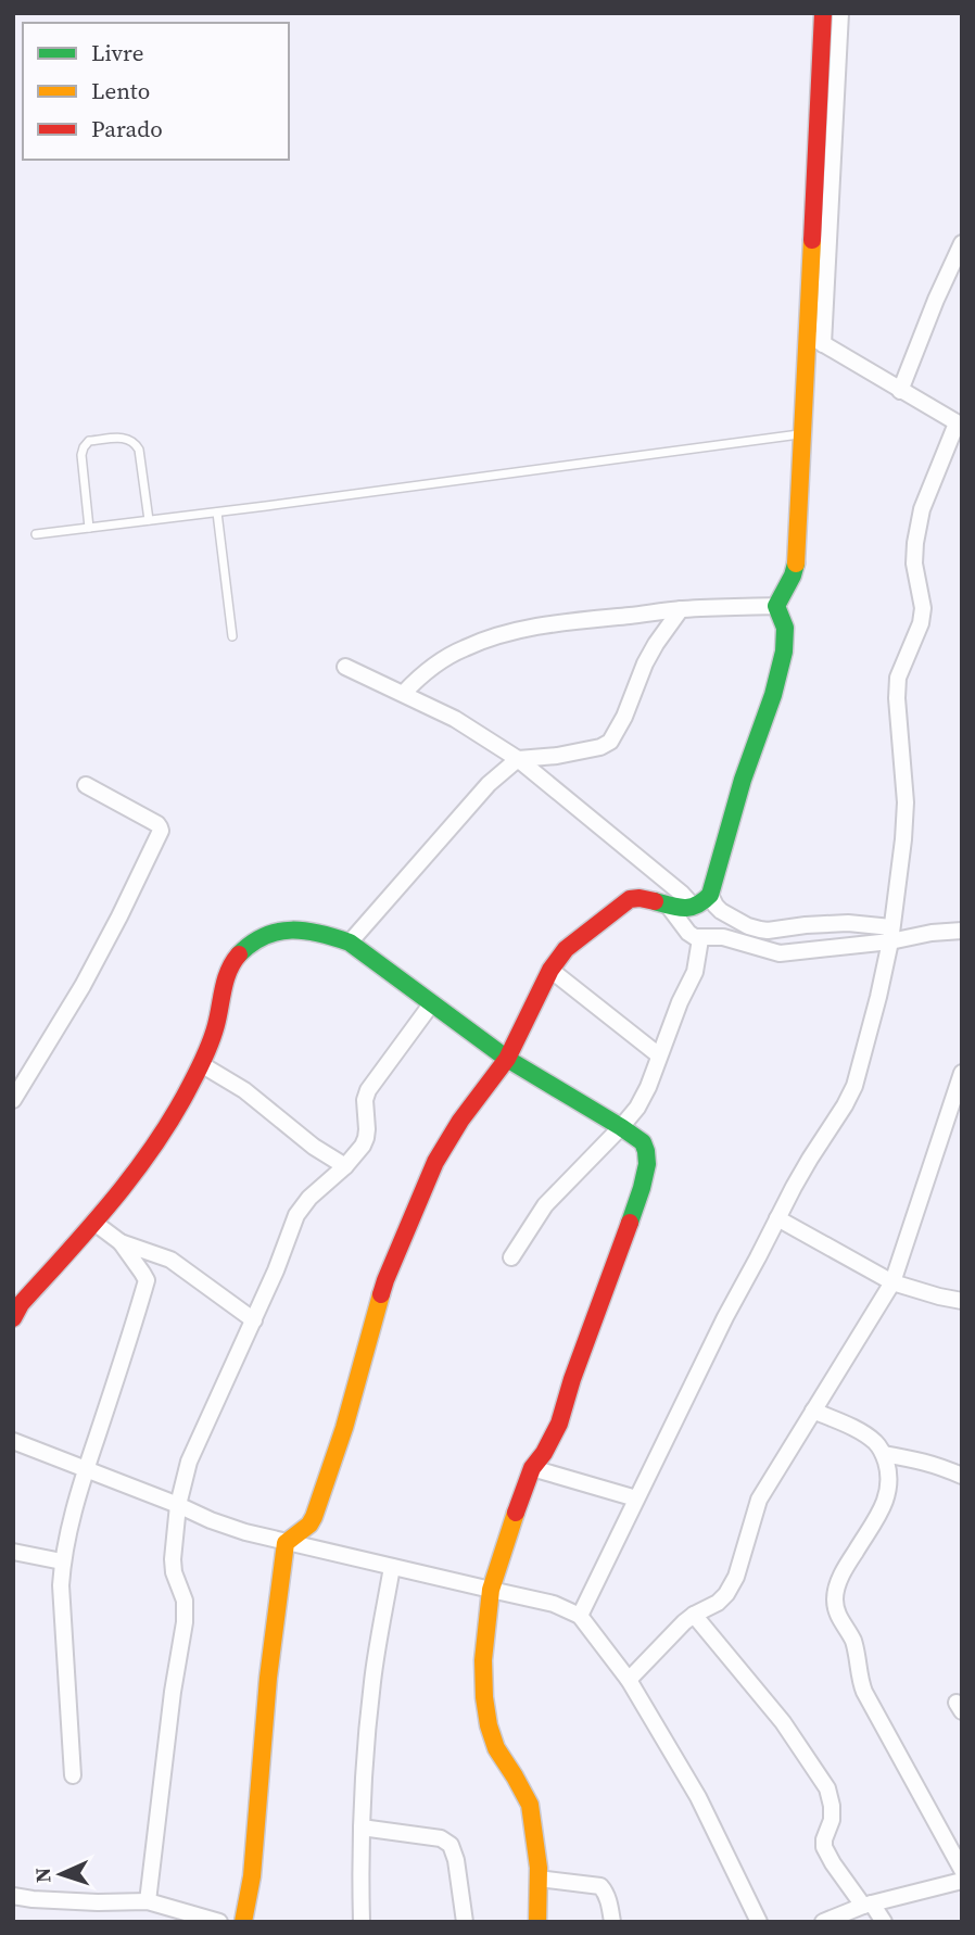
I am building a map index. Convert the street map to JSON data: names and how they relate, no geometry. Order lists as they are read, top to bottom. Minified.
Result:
{"legend":["Livre","Lento","Parado"],"north":"left"}
